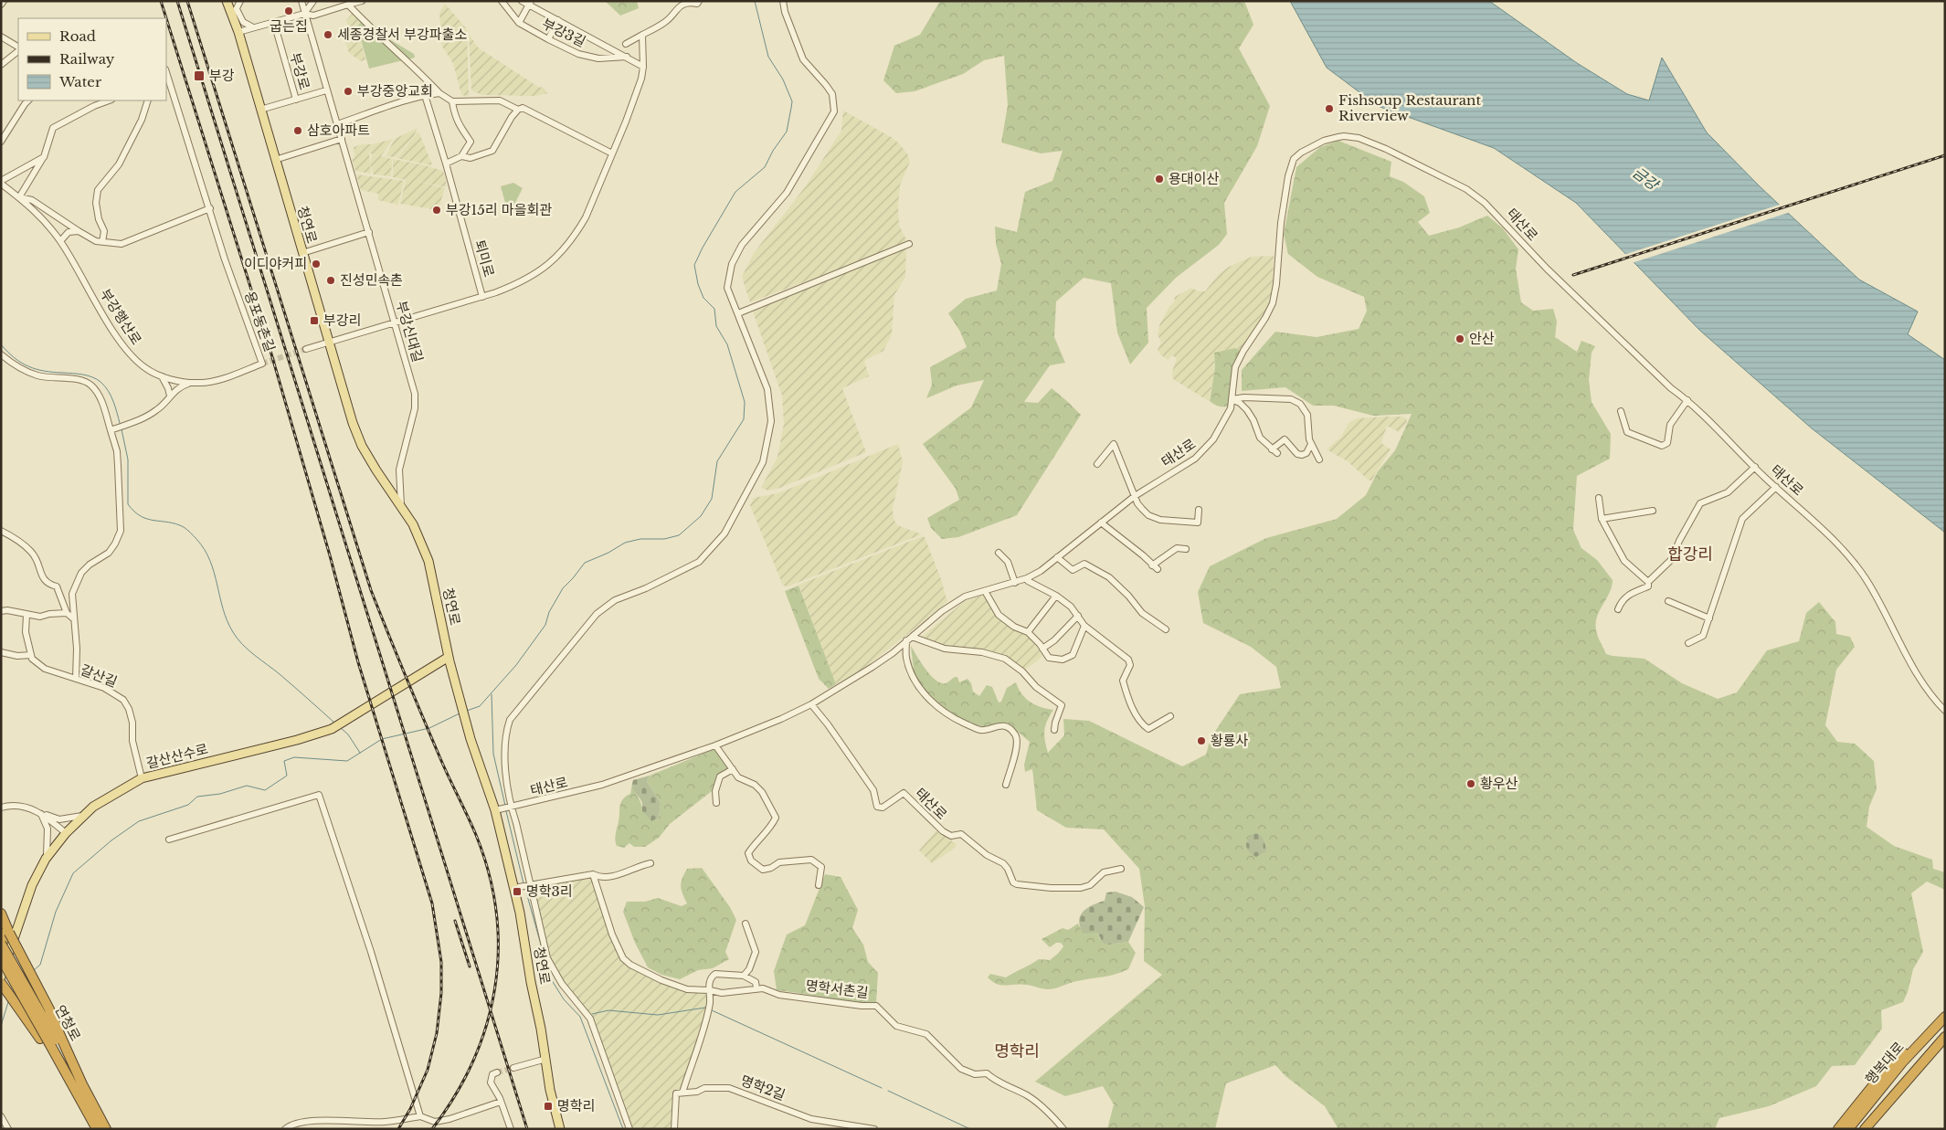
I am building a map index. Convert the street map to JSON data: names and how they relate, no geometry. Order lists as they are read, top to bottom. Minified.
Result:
{"streets":{"highway":["연청로","행복대로"],"main road":["청연로","갈산산수로"],"street":["부강3길","부강로","태산로","퇴미로","부강행산로","용포동촌길","부강신대길","갈산길","명학서촌길","명학2길"]},"crossings":[["청연로","태산로"],["청연로","부강신대길"],["청연로","갈산산수로"],["부강행산로","용포동촌길"],["갈산길","갈산산수로"]],"districts":["합강리","명학리"],"water":["금강"],"places":{"other":["굽는집","세종경찰서 부강파출소","부강중앙교회","Fishsoup Restaurant Riverview","삼호아파트","용대이산","부강15리 마을회관","이디야커피","진성민속촌","안산","황룡사","황우산"],"transit":["부강","부강리","명학3리","명학리"]},"legend":["Road","Railway","Water"]}
